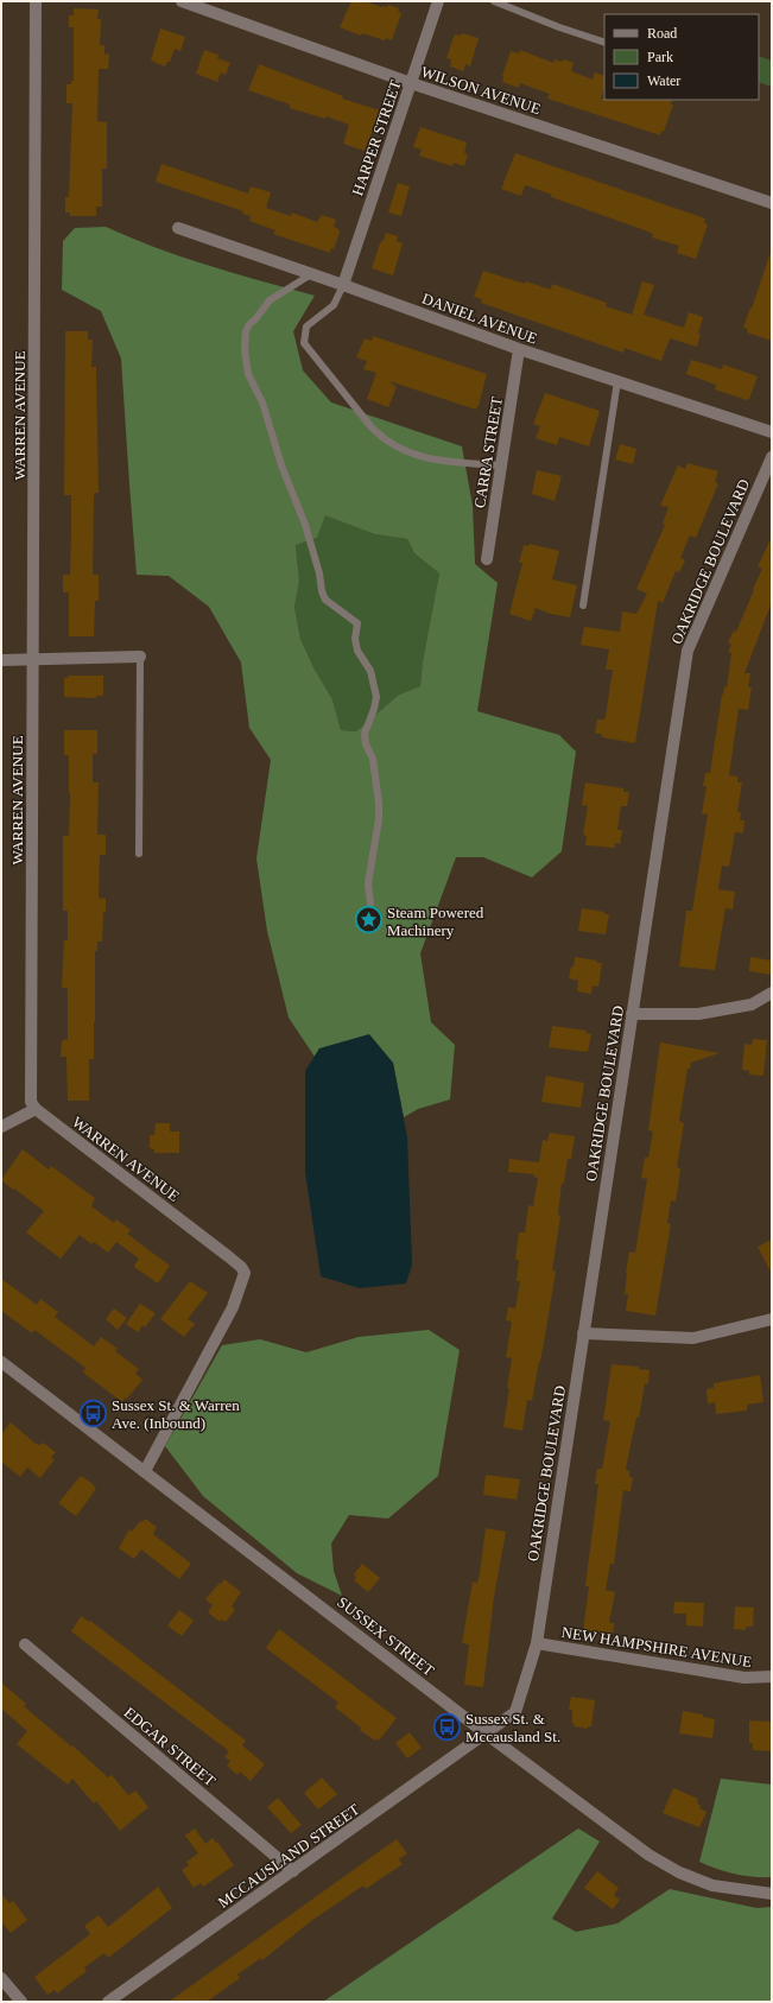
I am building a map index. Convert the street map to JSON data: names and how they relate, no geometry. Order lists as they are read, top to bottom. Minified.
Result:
{"streets":{"street":["WILSON AVENUE","HARPER STREET","DANIEL AVENUE","WARREN AVENUE","CARRA STREET","OAKRIDGE BOULEVARD","SUSSEX STREET","NEW HAMPSHIRE AVENUE","EDGAR STREET","MCCAUSLAND STREET"]},"crossings":[["WILSON AVENUE","HARPER STREET"],["HARPER STREET","DANIEL AVENUE"],["DANIEL AVENUE","CARRA STREET"],["WARREN AVENUE","SUSSEX STREET"],["OAKRIDGE BOULEVARD","SUSSEX STREET"],["OAKRIDGE BOULEVARD","NEW HAMPSHIRE AVENUE"],["OAKRIDGE BOULEVARD","MCCAUSLAND STREET"],["SUSSEX STREET","MCCAUSLAND STREET"],["EDGAR STREET","MCCAUSLAND STREET"]],"places":{"place":["Steam Powered Machinery"],"bus stop":["Sussex St. & Warren Ave. (Inbound)","Sussex St. & Mccausland St."]},"legend":["Road","Park","Water"]}
